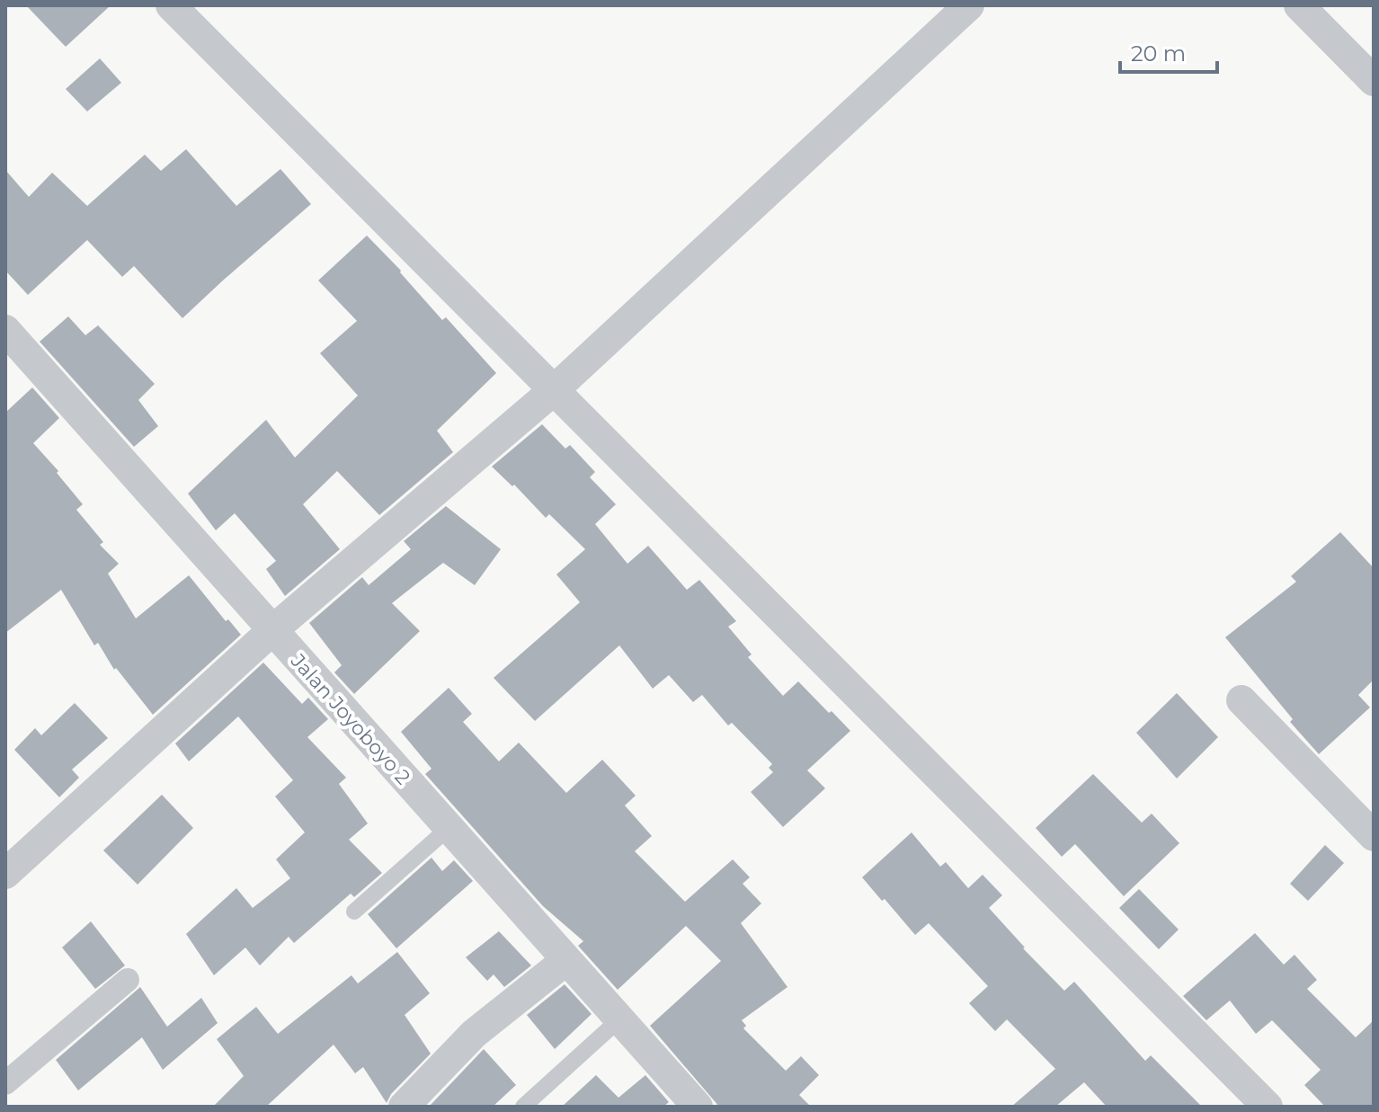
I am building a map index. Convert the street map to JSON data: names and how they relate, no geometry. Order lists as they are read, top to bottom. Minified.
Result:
{"streets":{"street":["Jalan Joyoboyo 2"]},"scale_bar":"20 m"}
